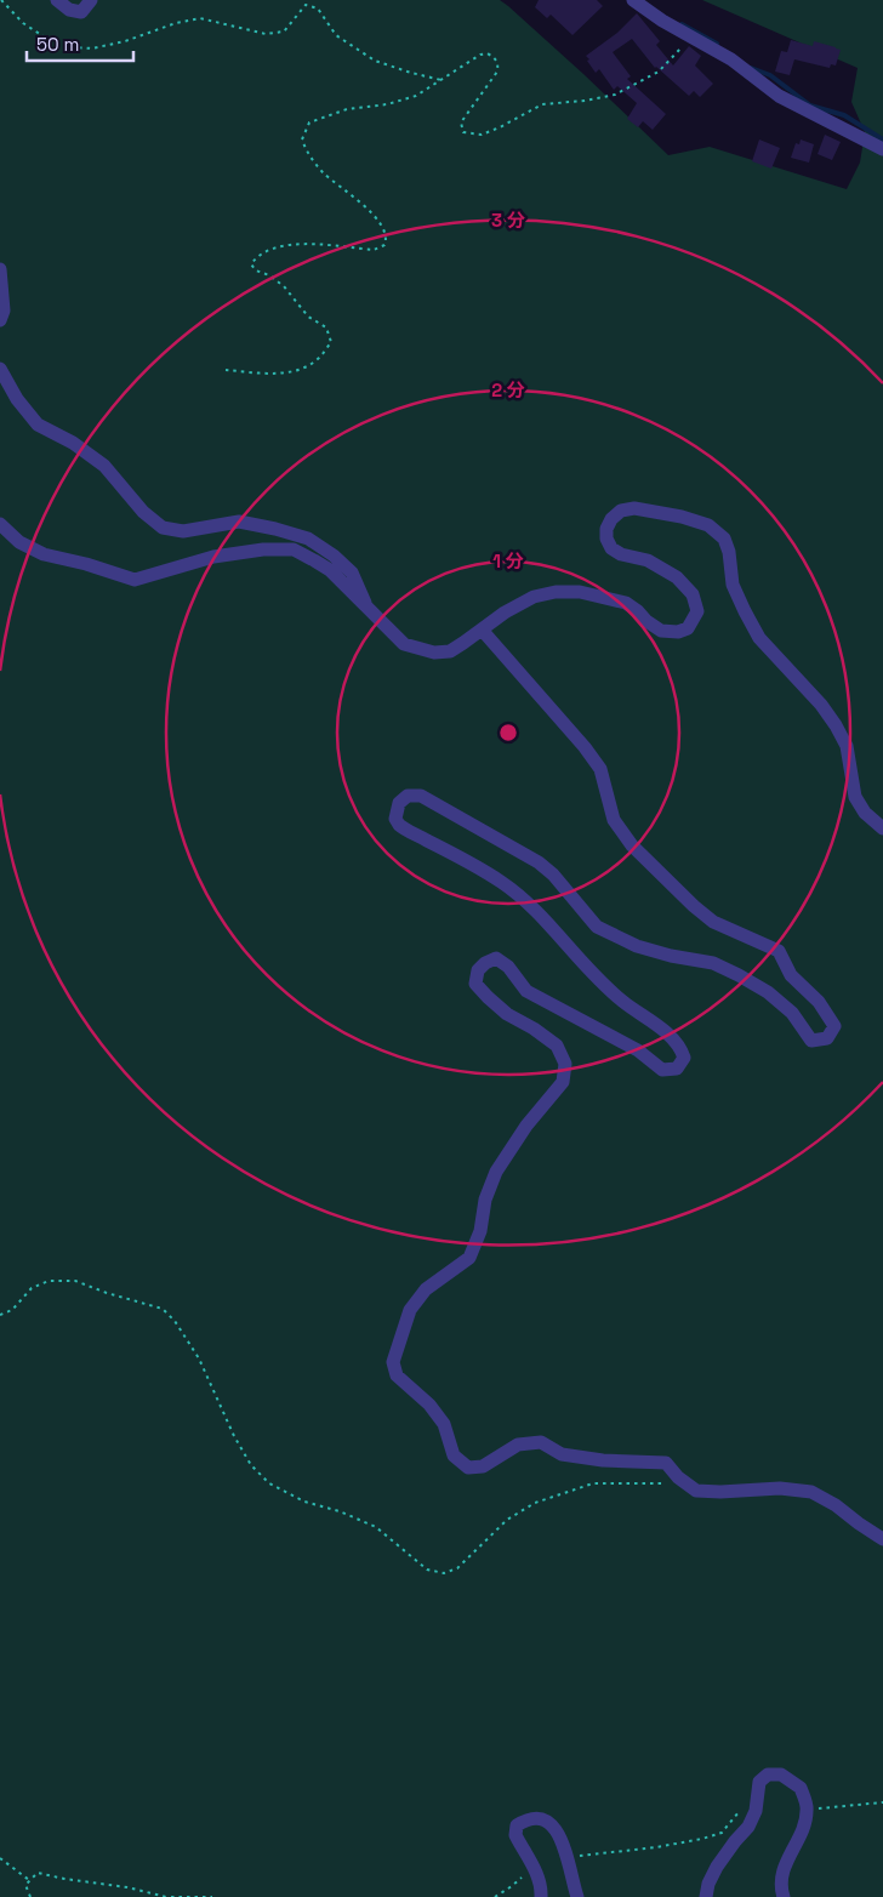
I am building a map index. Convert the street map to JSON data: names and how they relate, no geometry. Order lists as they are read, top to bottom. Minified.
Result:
{"scale_bar":"50 m","rings":["3 分","2 分","1 分"]}
